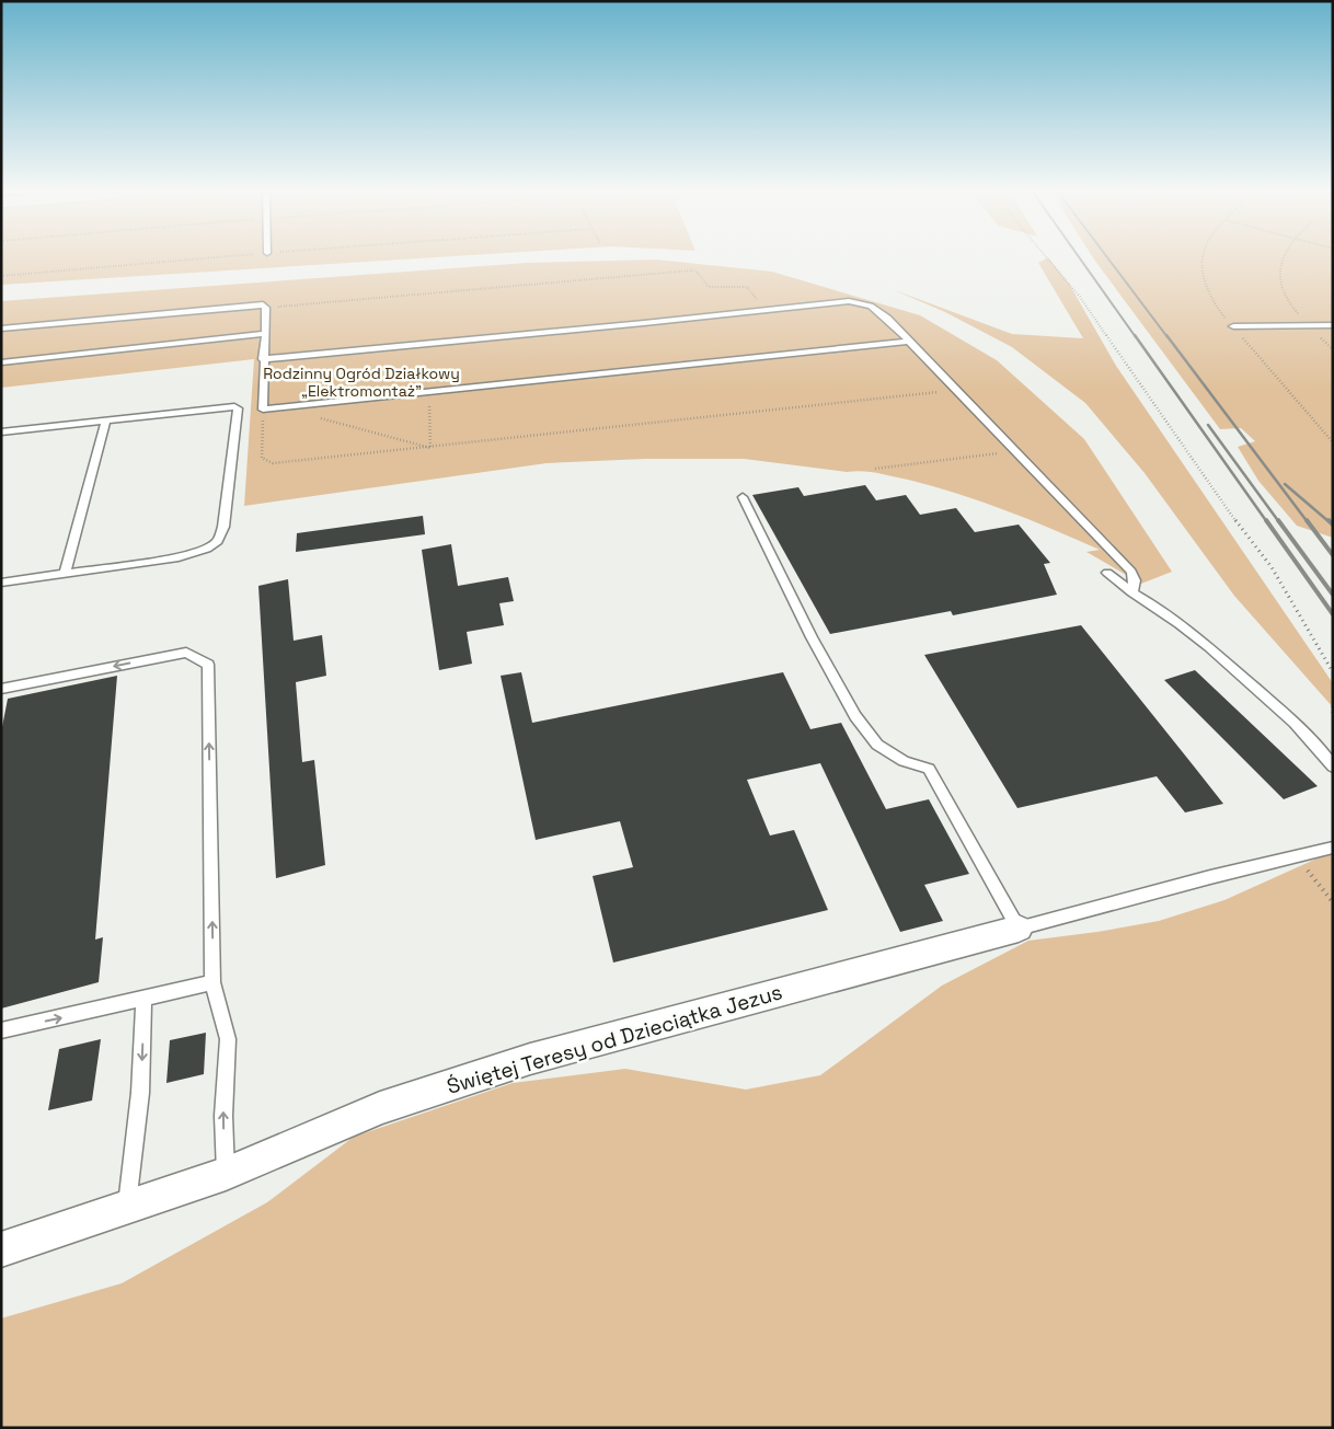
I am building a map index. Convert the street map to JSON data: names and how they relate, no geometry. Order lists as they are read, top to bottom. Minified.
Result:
{"streets":{"street":["Świętej Teresy od Dzieciątka Jezus"]},"parks":["Rodzinny Ogród Działkowy „Elektromontaż”"]}
